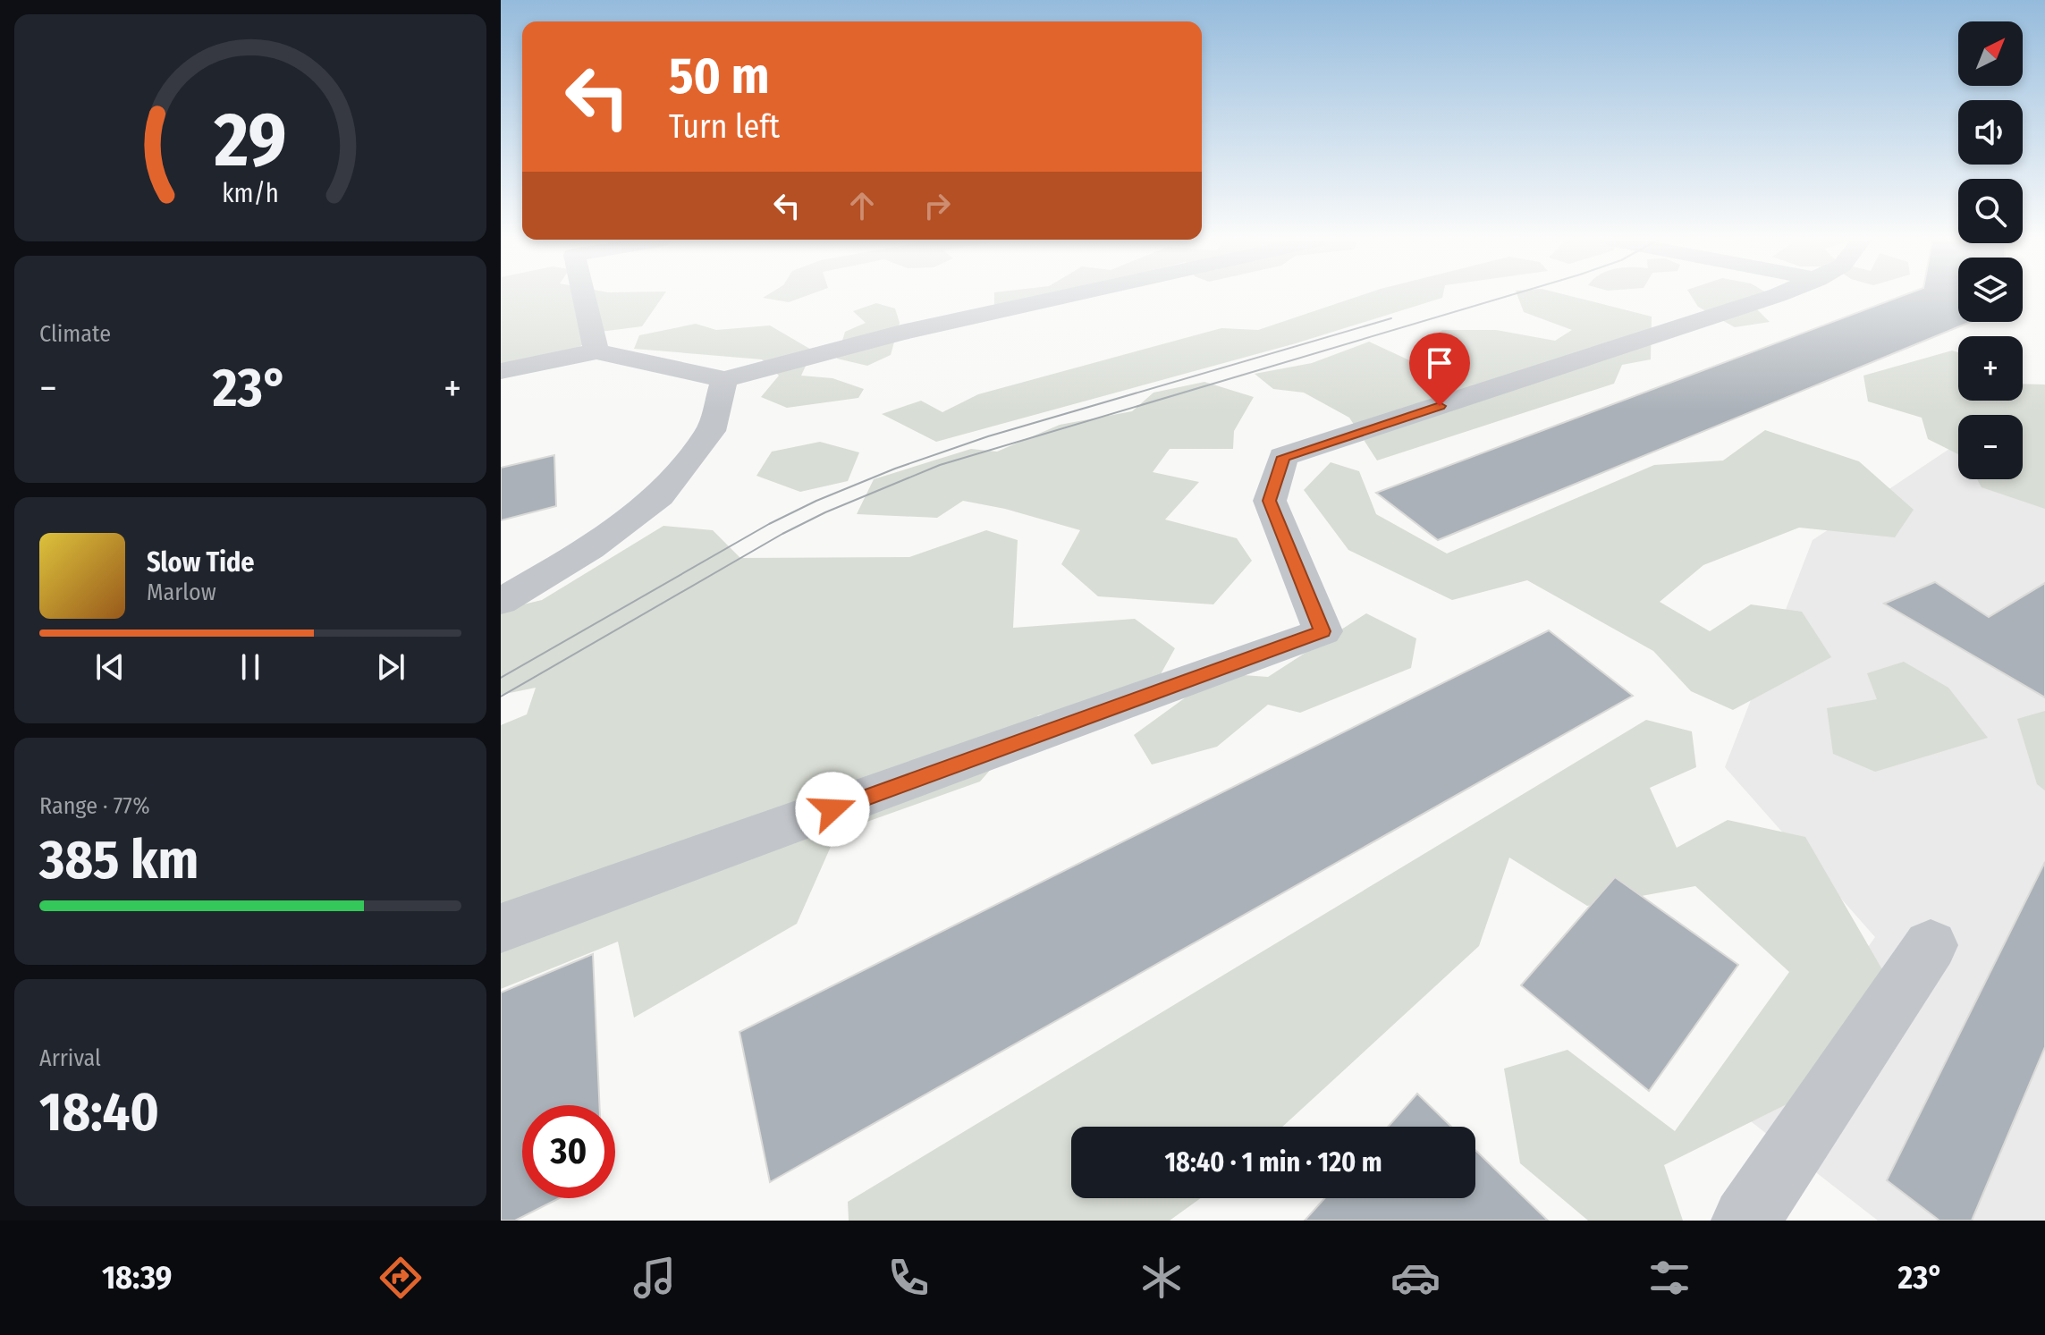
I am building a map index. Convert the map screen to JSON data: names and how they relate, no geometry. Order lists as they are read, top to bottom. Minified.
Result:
{"north":"top right","page":{"map_buttons":["+","−"],"turn":["50 m","Turn left"],"tile":["Climate",["Range · 77%","385 km"],["Arrival","18:40"]],"heat":["−","23°","+"],"song":["Slow Tide","Marlow"],"limit":"30","trip":"18:40 · 1 min · 120 m","tabs":["18:39","23°"],"gauge":["29","km/h"]}}
